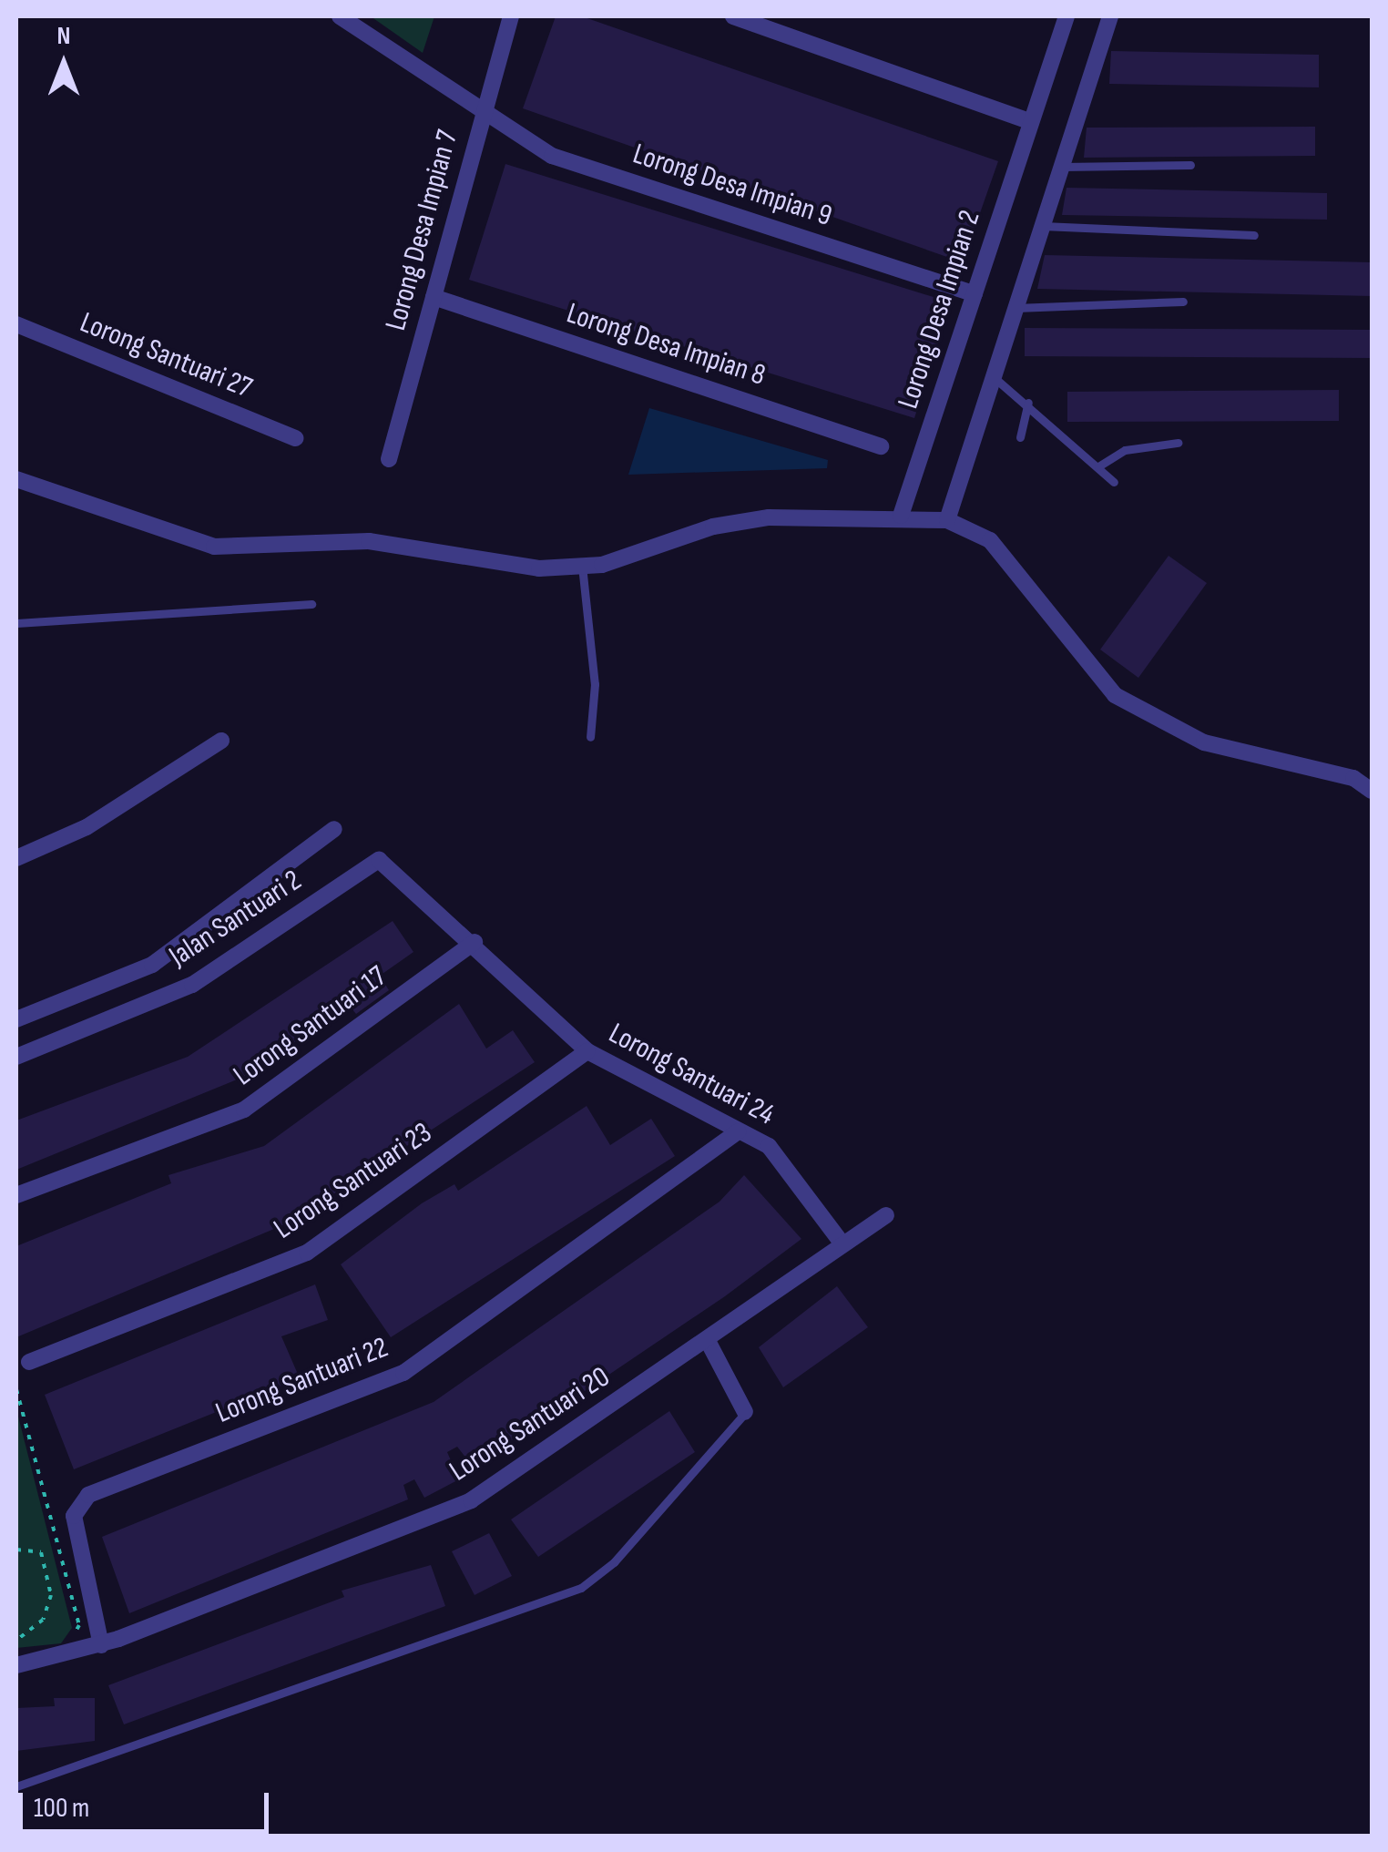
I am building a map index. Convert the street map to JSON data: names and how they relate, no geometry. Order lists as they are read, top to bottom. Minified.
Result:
{"streets":{"street":["Lorong Desa Impian 9","Lorong Desa Impian 7","Lorong Desa Impian 2","Lorong Desa Impian 8","Lorong Santuari 27","Jalan Santuari 2","Lorong Santuari 17","Lorong Santuari 24","Lorong Santuari 23","Lorong Santuari 22","Lorong Santuari 20"]},"crossings":[["Lorong Desa Impian 9","Lorong Desa Impian 7"],["Lorong Desa Impian 9","Lorong Desa Impian 2"],["Lorong Desa Impian 7","Lorong Desa Impian 8"],["Jalan Santuari 2","Lorong Santuari 24"],["Lorong Santuari 17","Lorong Santuari 24"],["Lorong Santuari 24","Lorong Santuari 23"],["Lorong Santuari 24","Lorong Santuari 22"],["Lorong Santuari 24","Lorong Santuari 20"],["Lorong Santuari 22","Lorong Santuari 20"]],"scale_bar":"100 m","north":"top"}
